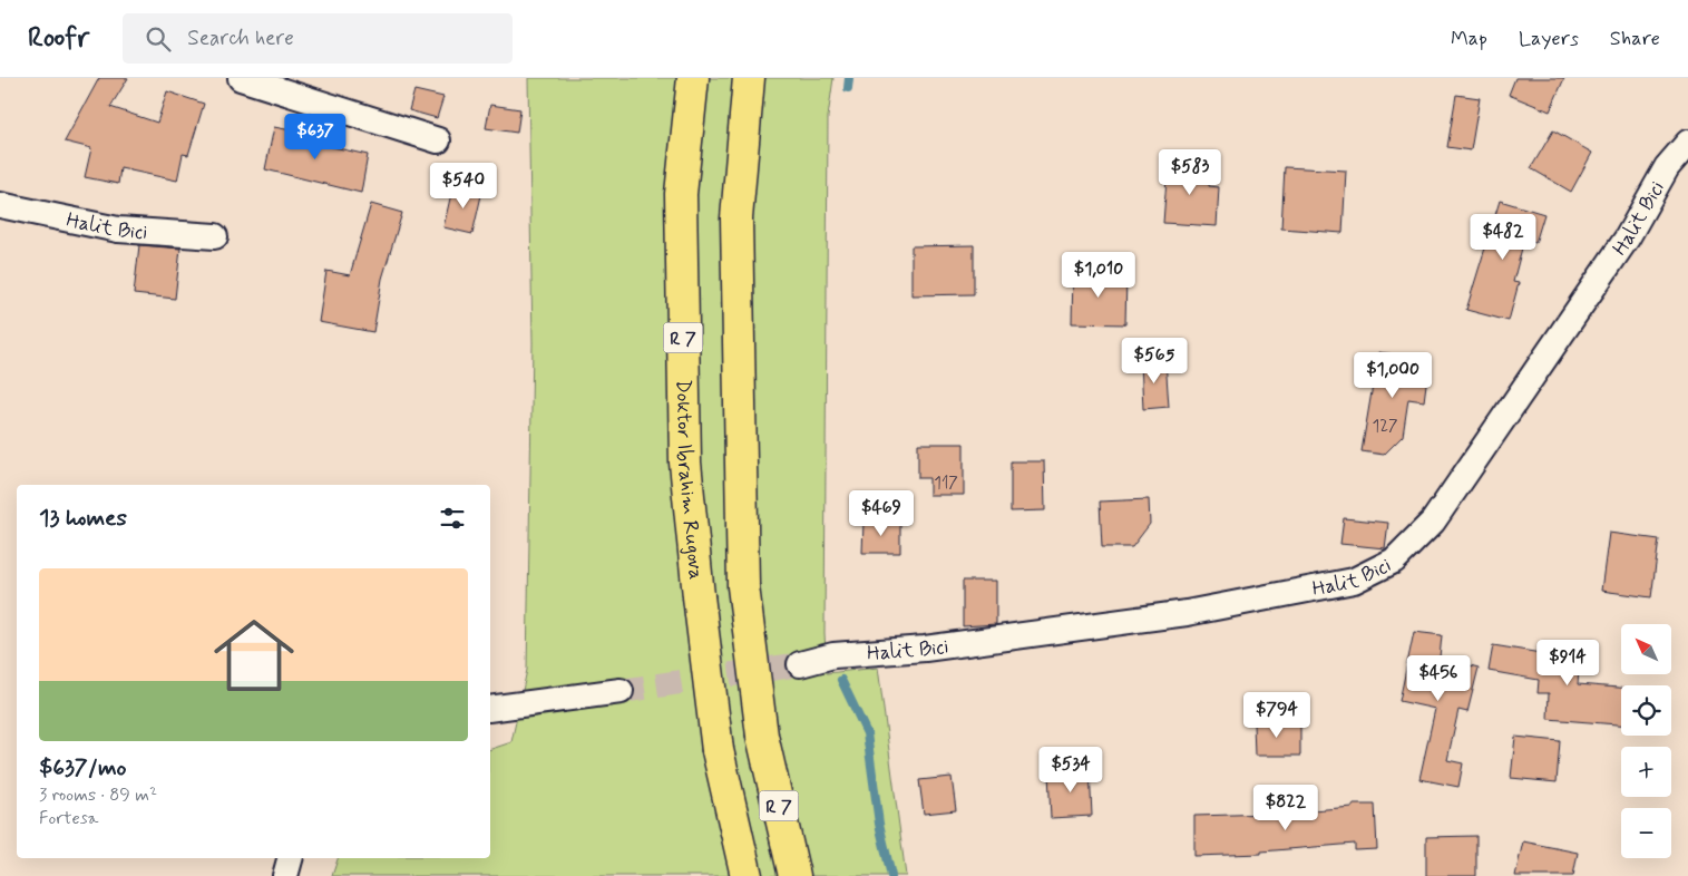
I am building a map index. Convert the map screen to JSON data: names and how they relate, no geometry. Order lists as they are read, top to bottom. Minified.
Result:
{"streets":{"highway":["R 7","Doktor Ibrahim Rugova"],"street":["Halit Bici"]},"house_numbers":["127","117"],"north":"top left","page":{"header":"Roofr","search":"Search here","nav":["Map","Layers","Share"],"price":["$637","$583","$540","$482","$1,010","$565","$1,000","$469","$914","$456","$794","$534","$822"],"heading":"13 homes","list":[{"name":"$637/mo","note":"3 rooms · 89 m² · Fortesa"}],"map_buttons":["+","−"]}}
